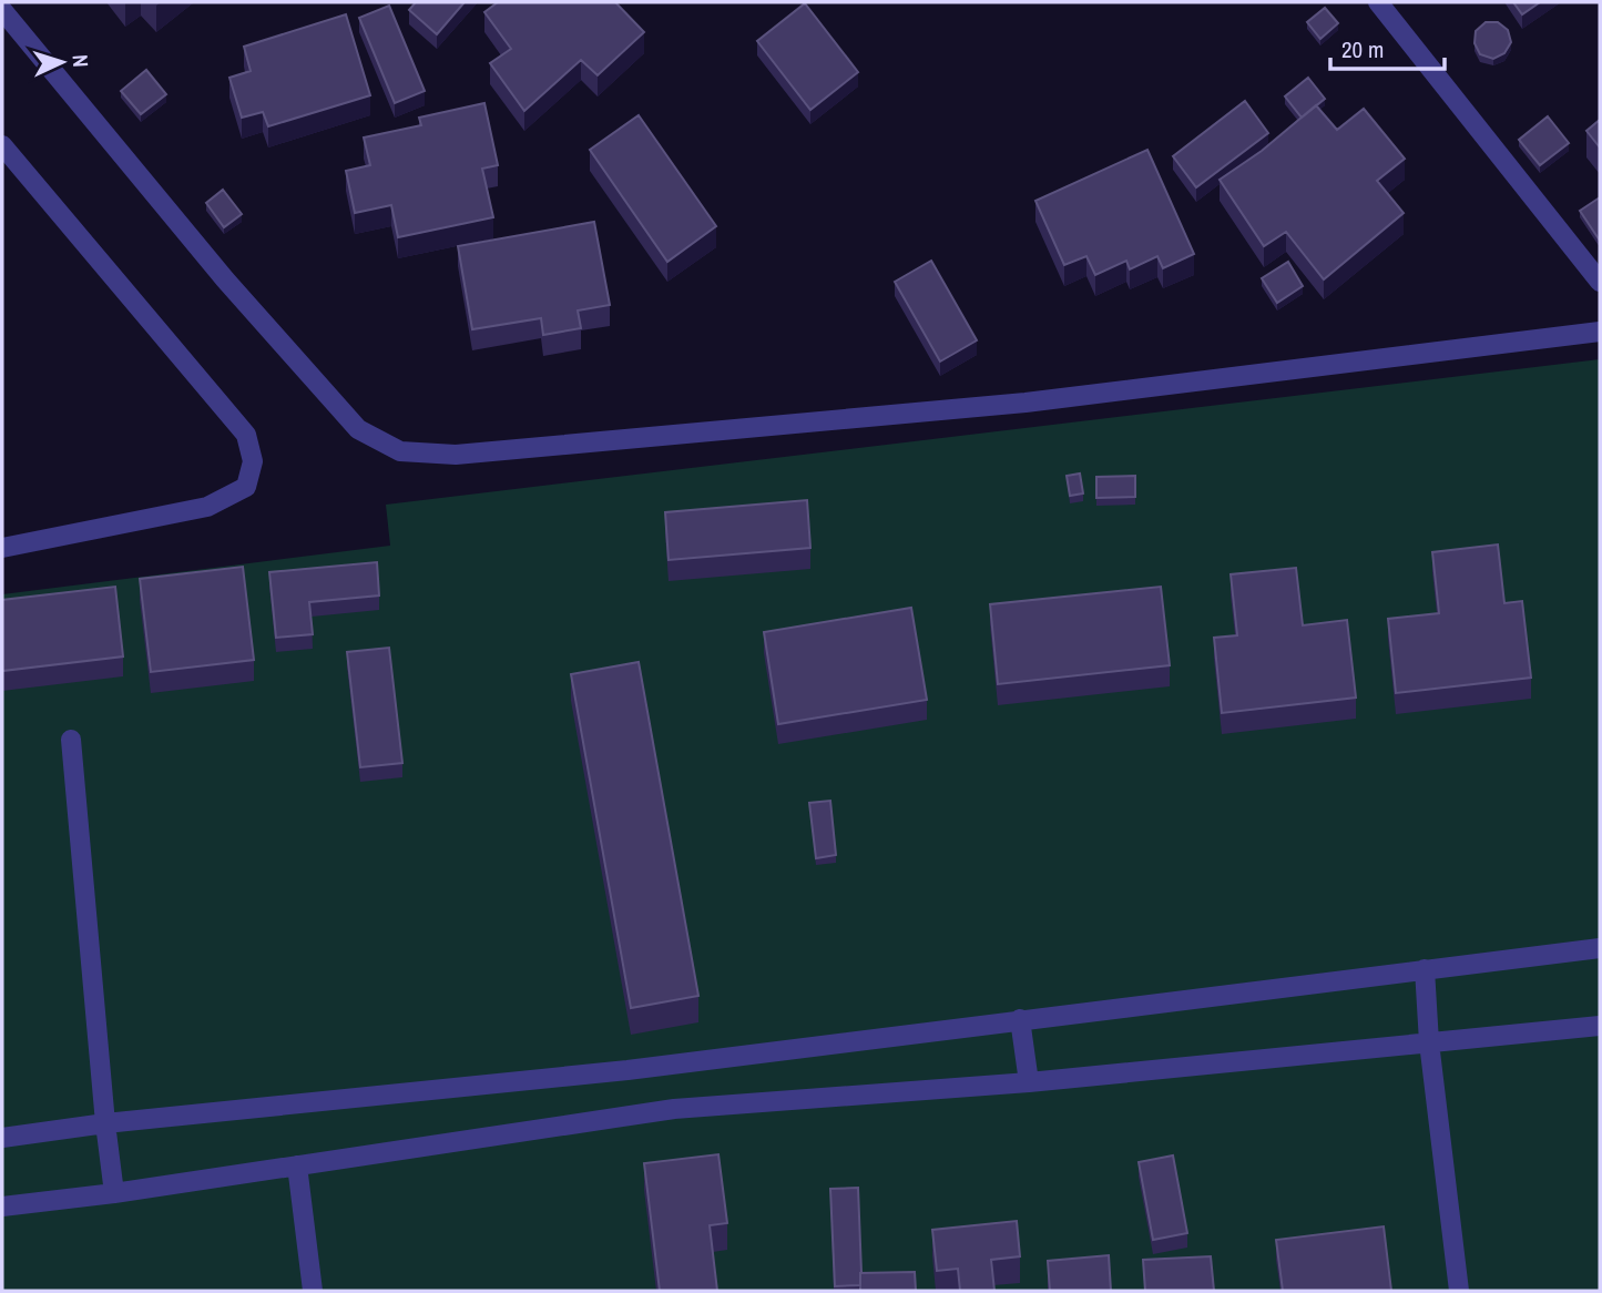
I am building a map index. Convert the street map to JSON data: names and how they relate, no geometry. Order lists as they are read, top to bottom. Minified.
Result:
{"scale_bar":"20 m","north":"right"}
